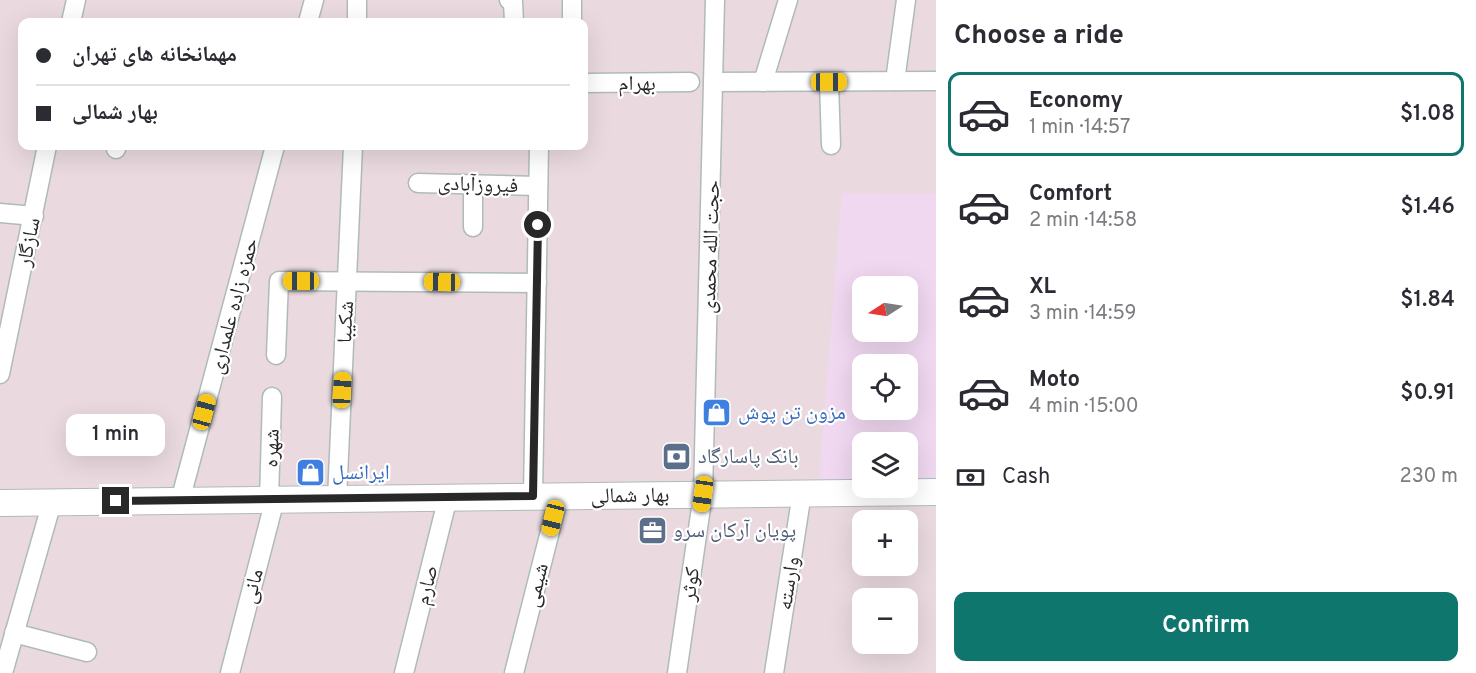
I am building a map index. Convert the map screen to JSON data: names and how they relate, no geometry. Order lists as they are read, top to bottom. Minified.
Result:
{"streets":{"main road":["بهار شمالی"],"street":["بهرام","فیروزآبادی","سازگار","حجت الله محمدی","حمزه زاده علمداری","شکیبا","شهره","وارسته","کوثر","صارم","شیمی","مانی"]},"crossings":[["فیروزآبادی","شیمی"],["حجت الله محمدی","بهار شمالی"],["حجت الله محمدی","کوثر"],["حمزه زاده علمداری","بهار شمالی"],["شکیبا","بهار شمالی"],["شهره","بهار شمالی"],["شهره","مانی"],["بهار شمالی","وارسته"],["بهار شمالی","کوثر"],["بهار شمالی","صارم"],["بهار شمالی","شیمی"],["بهار شمالی","مانی"]],"places":{"shop":["مزون تن پوش","ایرانسل"],"bank":["بانک پاسارگاد"],"office":["پویان آرکان سرو"]},"north":"left","page":{"heading":"Choose a ride","banner":["مهمانخانه های تهران","بهار شمالی"],"list":[{"name":"Economy","note":"1 min · 14:57","value":"$1.08"},{"name":"Comfort","note":"2 min · 14:58","value":"$1.46"},{"name":"XL","note":"3 min · 14:59","value":"$1.84"},{"name":"Moto","note":"4 min · 15:00","value":"$0.91"}],"map_buttons":["+","−"],"bubble":"1 min","pay":["Cash","230 m"],"buttons":"Confirm"}}
